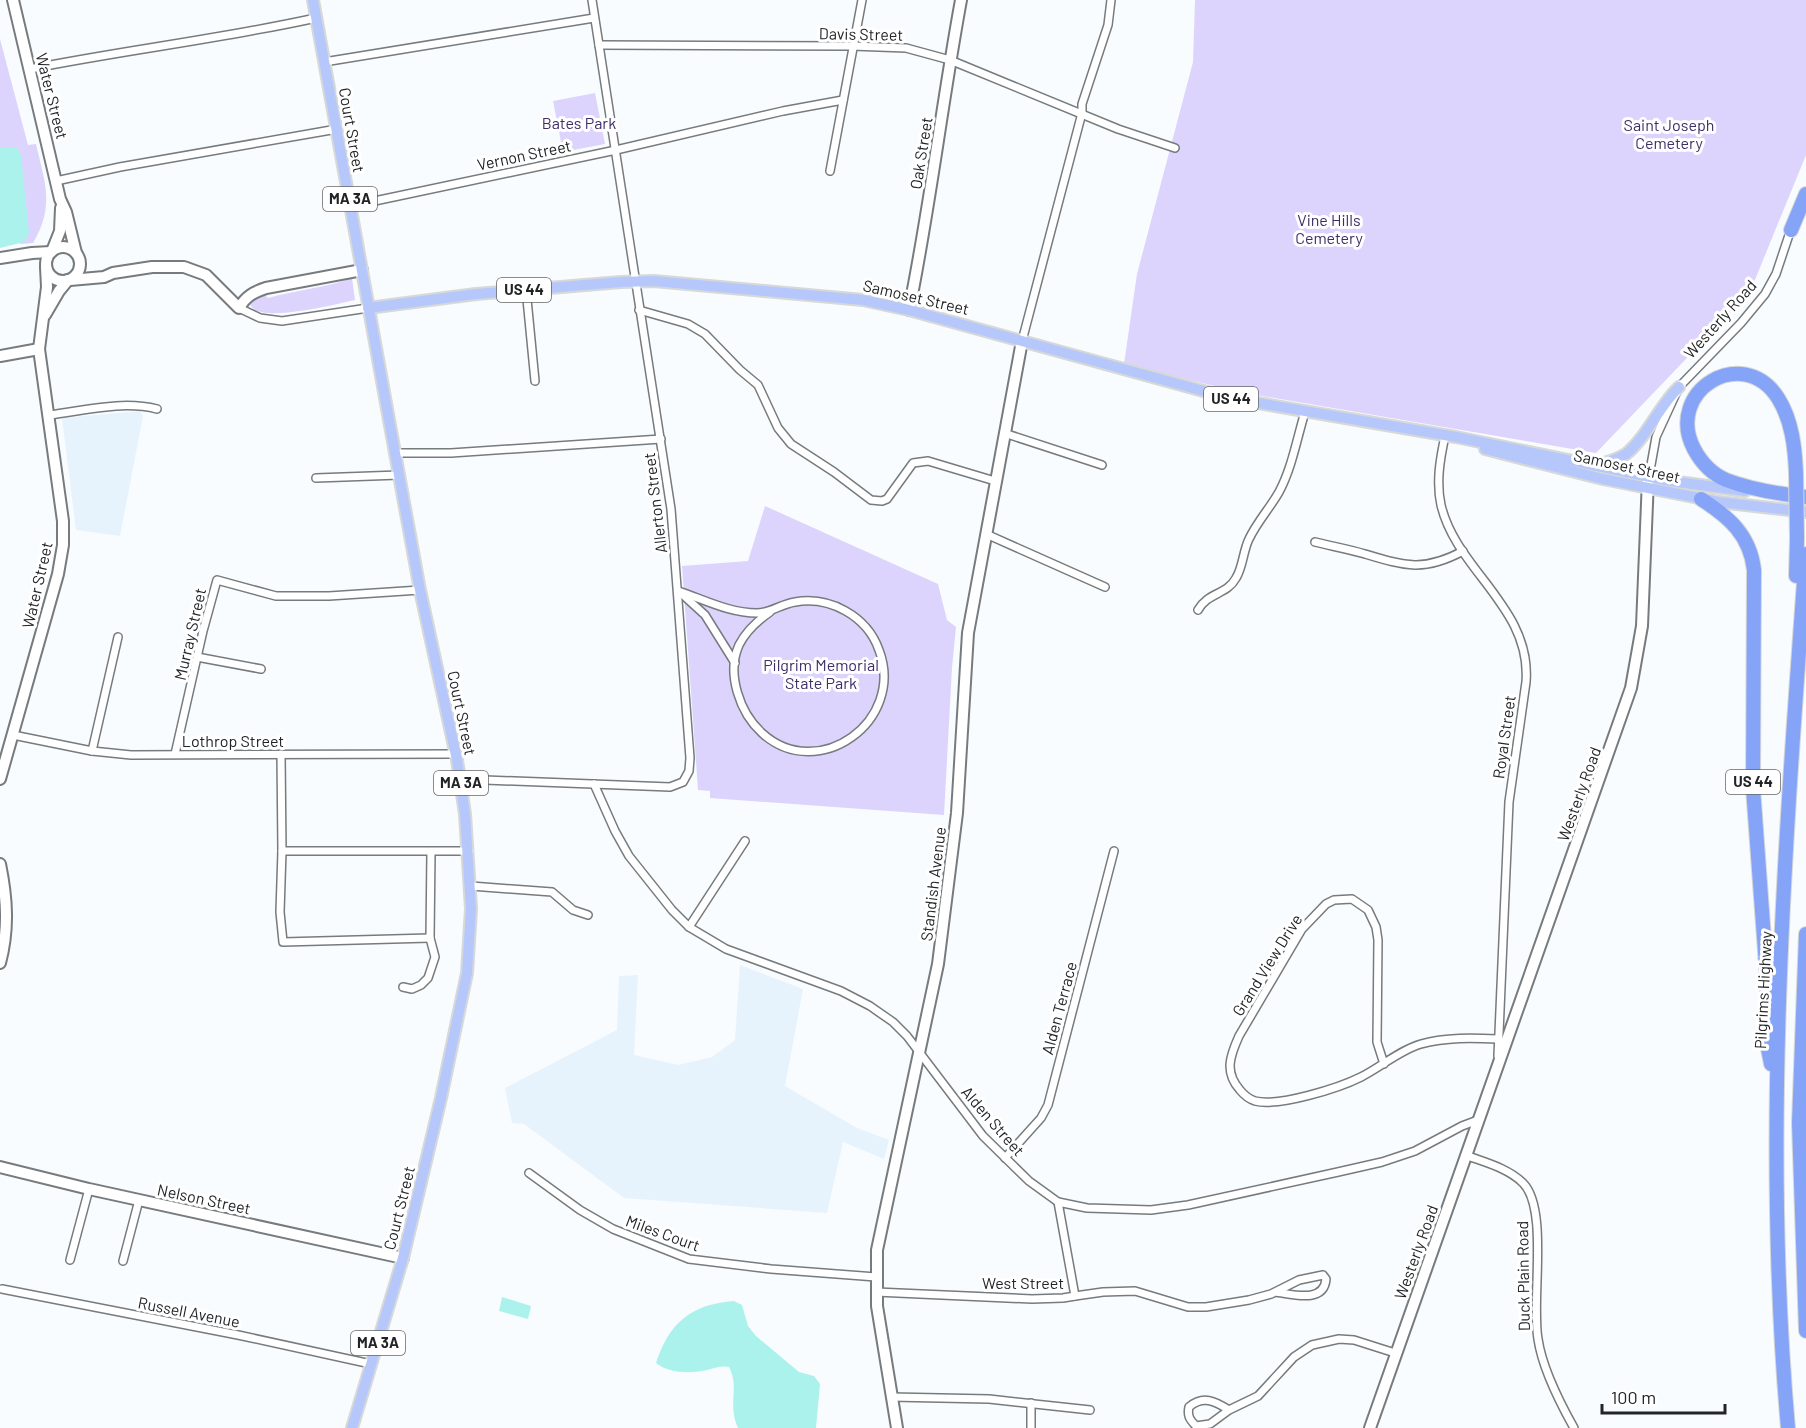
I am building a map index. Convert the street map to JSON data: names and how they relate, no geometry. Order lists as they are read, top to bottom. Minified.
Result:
{"streets":{"highway":["US 44","Samoset Street","Pilgrims Highway"],"main road":["Court Street","MA 3A"],"street":["Davis Street","Water Street","Oak Street","Vernon Street","Westerly Road","Allerton Street","Murray Street","Royal Street","Lothrop Street","Standish Avenue","Grand View Drive","Alden Terrace","Alden Street","Nelson Street","Miles Court","Duck Plain Road","West Street","Russell Avenue"]},"crossings":[["Davis Street","Oak Street"],["Davis Street","Allerton Street"],["Water Street","Lothrop Street"],["Court Street","Vernon Street"],["Court Street","Samoset Street"],["Court Street","Allerton Street"],["Court Street","Murray Street"],["Court Street","Lothrop Street"],["Court Street","Nelson Street"],["Court Street","Russell Avenue"],["Oak Street","Samoset Street"],["Vernon Street","Allerton Street"],["US 44","Samoset Street"],["US 44","Pilgrims Highway"],["Samoset Street","Westerly Road"],["Samoset Street","Allerton Street"],["Samoset Street","Royal Street"],["Samoset Street","Standish Avenue"],["Westerly Road","Royal Street"],["Westerly Road","Alden Street"],["Westerly Road","Duck Plain Road"],["Allerton Street","Alden Street"],["Murray Street","Lothrop Street"],["Royal Street","Grand View Drive"],["Standish Avenue","Alden Street"],["Standish Avenue","Miles Court"],["Standish Avenue","West Street"],["Alden Terrace","Alden Street"],["Alden Street","West Street"]],"parks":["Bates Park","Saint Joseph Cemetery","Vine Hills Cemetery","Pilgrim Memorial State Park"],"scale_bar":"100 m"}
